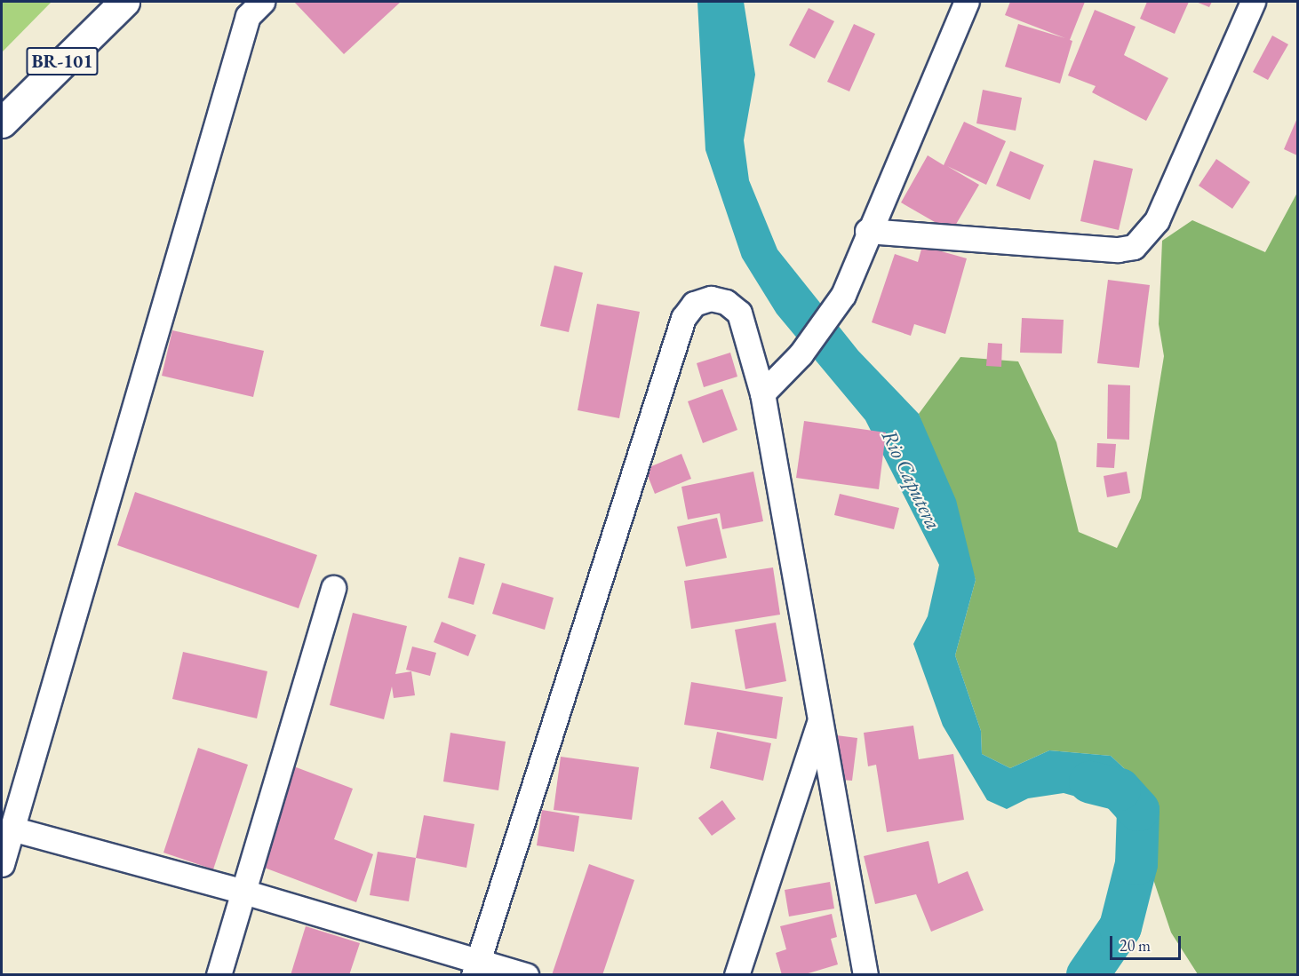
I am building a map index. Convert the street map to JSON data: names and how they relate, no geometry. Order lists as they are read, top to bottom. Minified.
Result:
{"streets":{"highway":["BR-101"]},"water":["Rio Caputera"],"scale_bar":"20 m"}
